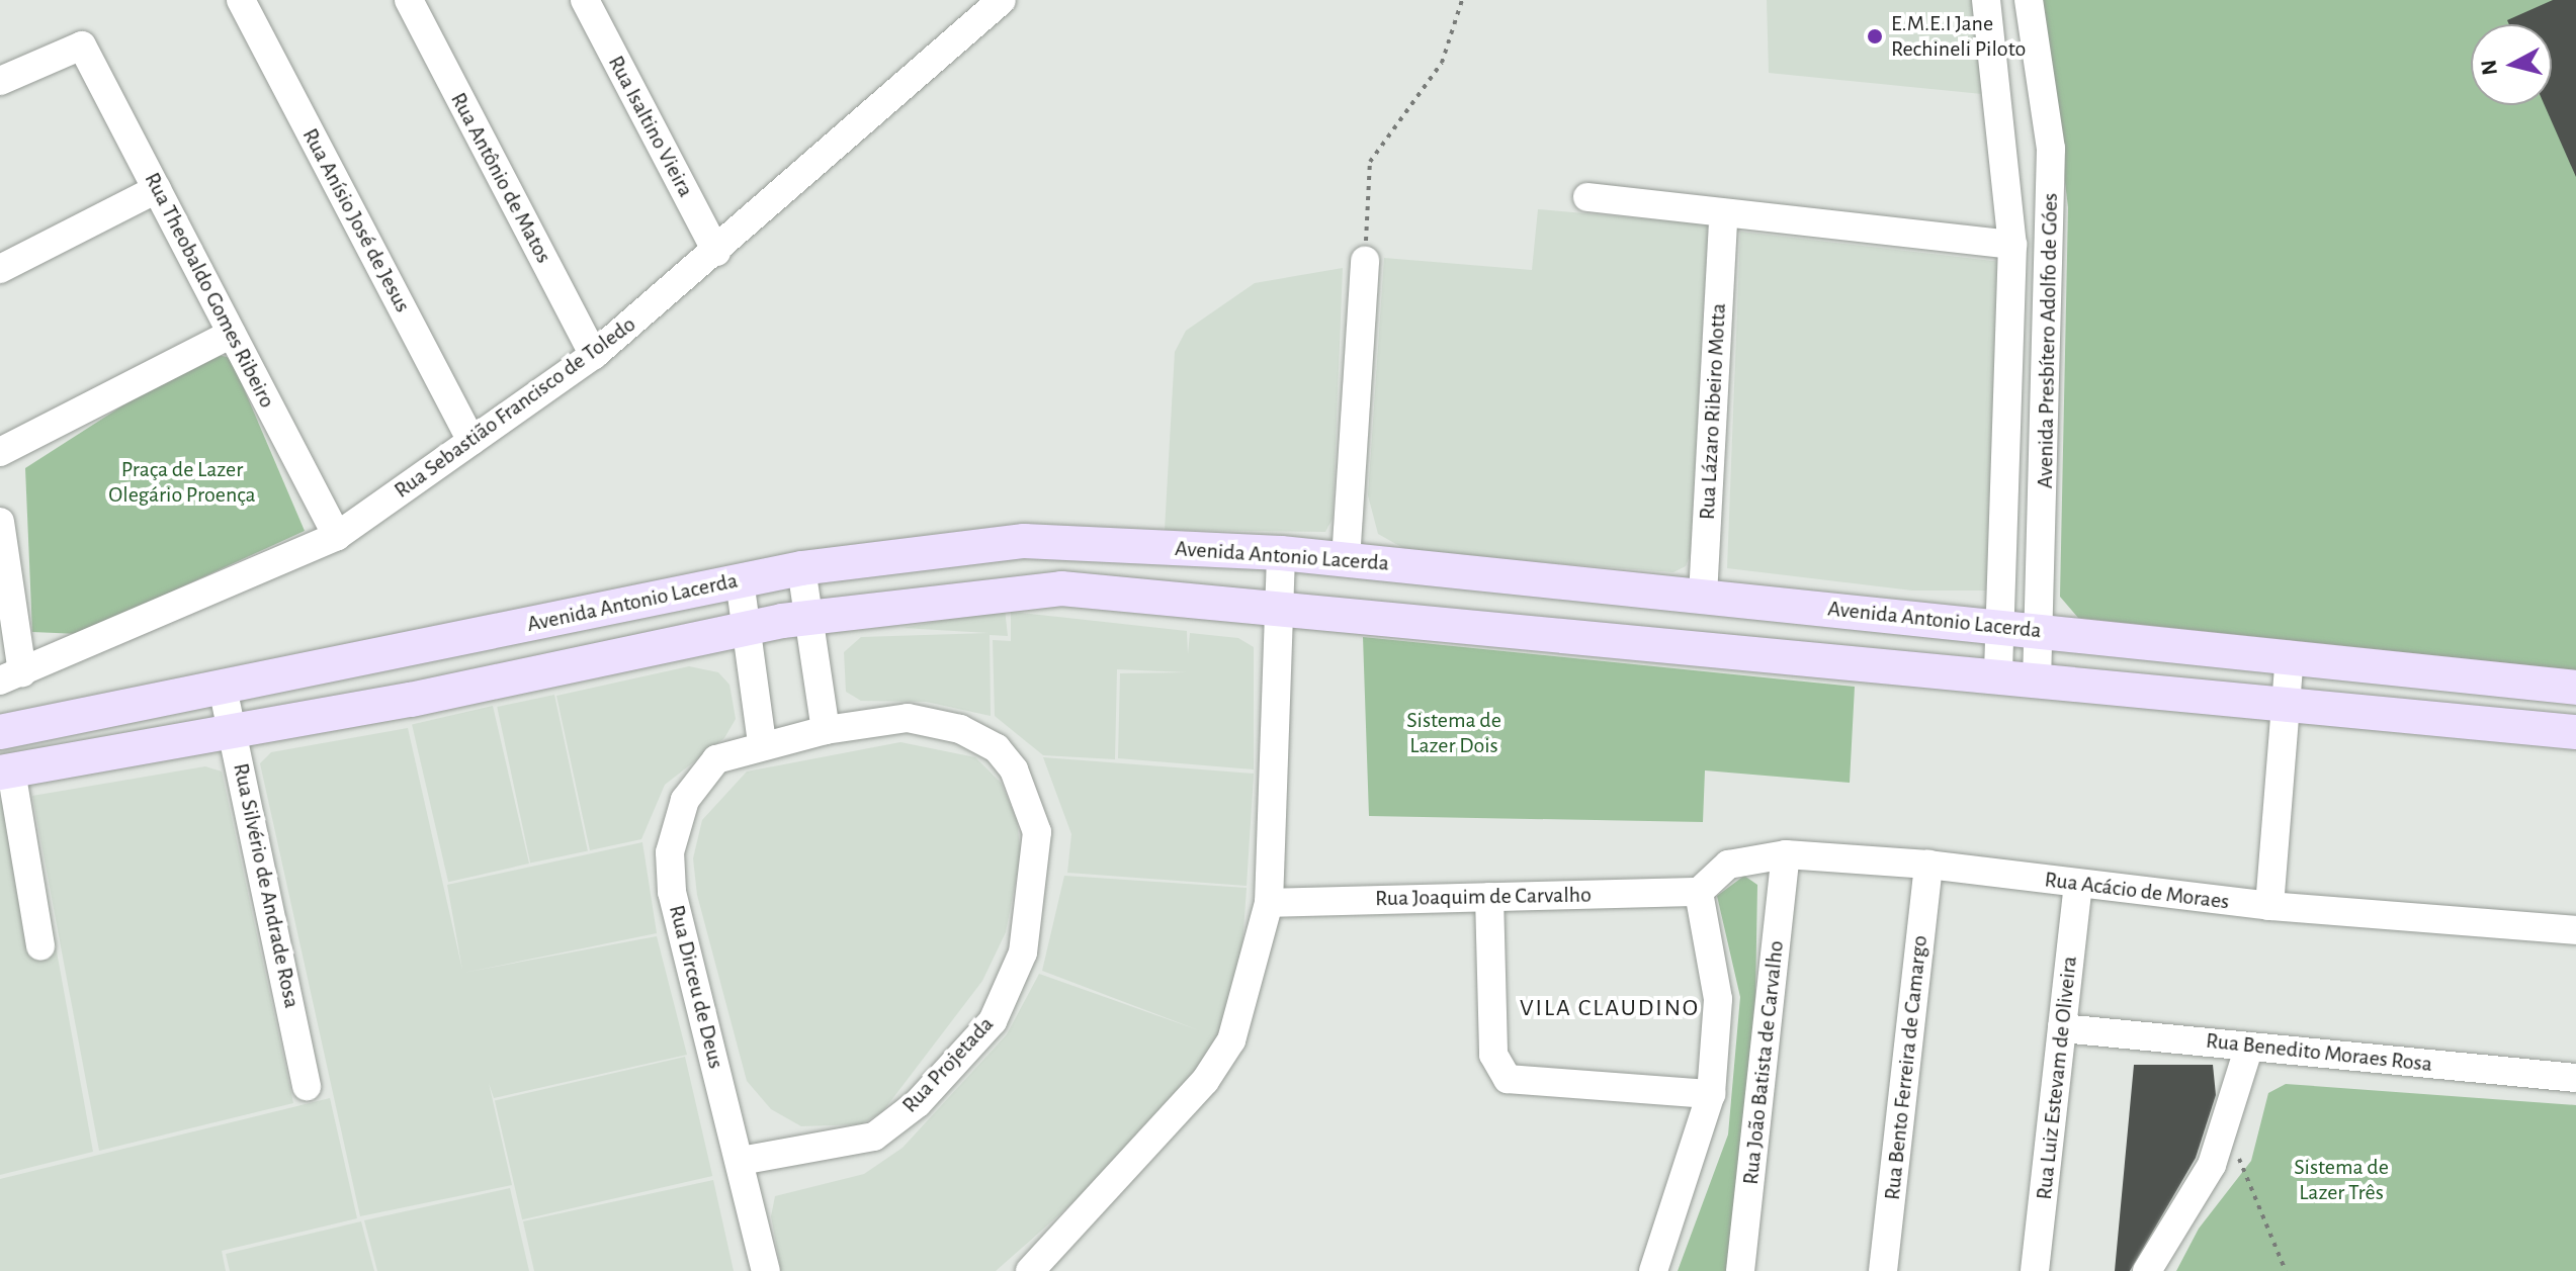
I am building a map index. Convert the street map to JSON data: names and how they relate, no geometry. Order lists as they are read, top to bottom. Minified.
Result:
{"streets":{"main road":["Avenida Antonio Lacerda"],"street":["Rua Isaltino Vieira","Rua Antônio de Matos","Rua Anísio José de Jesus","Rua Theobaldo Gomes Ribeiro","Avenida Presbítero Adolfo de Góes","Rua Sebastião Francisco de Toledo","Rua Lázaro Ribeiro Motta","Rua Silvério de Andrade Rosa","Rua Acácio de Moraes","Rua Joaquim de Carvalho","Rua Dirceu de Deus","Rua Benedito Moraes Rosa","Rua João Batista de Carvalho","Rua Projetada","Rua Bento Ferreira de Camargo","Rua Luiz Estevam de Oliveira"]},"crossings":[["Rua Isaltino Vieira","Rua Sebastião Francisco de Toledo"],["Rua Antônio de Matos","Rua Sebastião Francisco de Toledo"],["Rua Anísio José de Jesus","Rua Sebastião Francisco de Toledo"],["Rua Theobaldo Gomes Ribeiro","Rua Sebastião Francisco de Toledo"],["Avenida Presbítero Adolfo de Góes","Avenida Antonio Lacerda"],["Rua Lázaro Ribeiro Motta","Avenida Antonio Lacerda"],["Avenida Antonio Lacerda","Rua Silvério de Andrade Rosa"],["Rua Acácio de Moraes","Rua Joaquim de Carvalho"],["Rua Acácio de Moraes","Rua João Batista de Carvalho"],["Rua Acácio de Moraes","Rua Bento Ferreira de Camargo"],["Rua Acácio de Moraes","Rua Luiz Estevam de Oliveira"],["Rua Dirceu de Deus","Rua Projetada"],["Rua Benedito Moraes Rosa","Rua Luiz Estevam de Oliveira"]],"districts":["VILA CLAUDINO"],"parks":["Praça de Lazer Olegário Proença","Sistema de Lazer Dois","Sistema de Lazer Três"],"places":["E.M.E.I Jane Rechineli Piloto"],"north":"left"}
